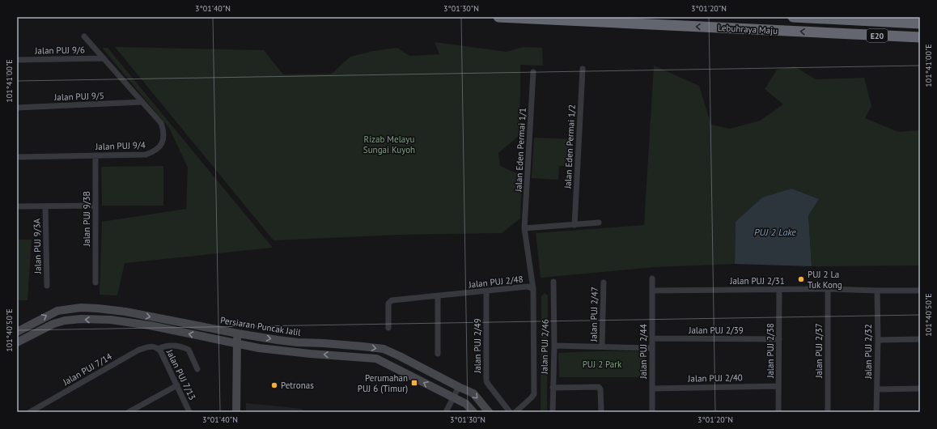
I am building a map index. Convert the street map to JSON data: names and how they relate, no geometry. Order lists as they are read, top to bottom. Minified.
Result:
{"streets":{"highway":["Lebuhraya Maju","E20"],"main road":["Persiaran Puncak Jalil"],"street":["Jalan PUJ 9/6","Jalan PUJ 9/5","Jalan PUJ 9/4","Jalan Eden Permai 1/2","Jalan Eden Permai 1/1","Jalan PUJ 9/3B","Jalan PUJ 9/3A","Jalan PUJ 2/31","Jalan PUJ 2/48","Jalan PUJ 2/47","Jalan PUJ 2/39","Jalan PUJ 2/49","Jalan PUJ 2/46","Jalan PUJ 2/38","Jalan PUJ 2/37","Jalan PUJ 2/44","Jalan PUJ 2/32","Jalan PUJ 7/14","Jalan PUJ 7/13","Jalan PUJ 2/40"]},"crossings":[["Jalan PUJ 9/6","Jalan PUJ 9/4"],["Jalan PUJ 9/5","Jalan PUJ 9/4"],["Jalan PUJ 9/4","Jalan PUJ 9/3B"],["Jalan Eden Permai 1/1","Jalan PUJ 2/48"],["Jalan PUJ 2/31","Jalan PUJ 2/38"],["Jalan PUJ 2/31","Jalan PUJ 2/37"],["Jalan PUJ 2/31","Jalan PUJ 2/44"],["Jalan PUJ 2/31","Jalan PUJ 2/32"],["Jalan PUJ 2/48","Jalan PUJ 2/49"],["Jalan PUJ 2/39","Jalan PUJ 2/38"],["Jalan PUJ 2/39","Jalan PUJ 2/44"],["Jalan PUJ 2/38","Jalan PUJ 2/40"],["Jalan PUJ 2/44","Jalan PUJ 2/40"],["Jalan PUJ 7/14","Jalan PUJ 7/13"]],"one_way":["Lebuhraya Maju"],"water":["PUJ 2 Lake"],"parks":["Rizab Melayu Sungai Kuyoh","PUJ 2 Park"],"places":{"other":["PUJ 2 La Tuk Kong","Petronas"],"transit":["Perumahan PUJ 6 (Timur)"]},"coordinates":["3°01'40\"N","3°01'30\"N","3°01'20\"N","101°41'00\"E","101°40'50\"E"]}
